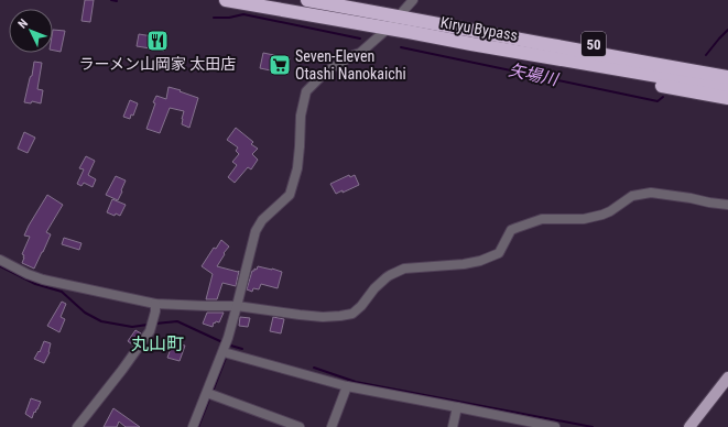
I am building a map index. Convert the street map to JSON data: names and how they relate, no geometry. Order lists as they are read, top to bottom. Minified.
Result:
{"streets":{"highway":["Kiryu Bypass","50"]},"districts":["丸山町"],"water":["矢場川"],"places":{"restaurant":["ラーメン山岡家 太田店"],"supermarket":["Seven-Eleven Otashi Nanokaichi"]},"north":"top left"}
